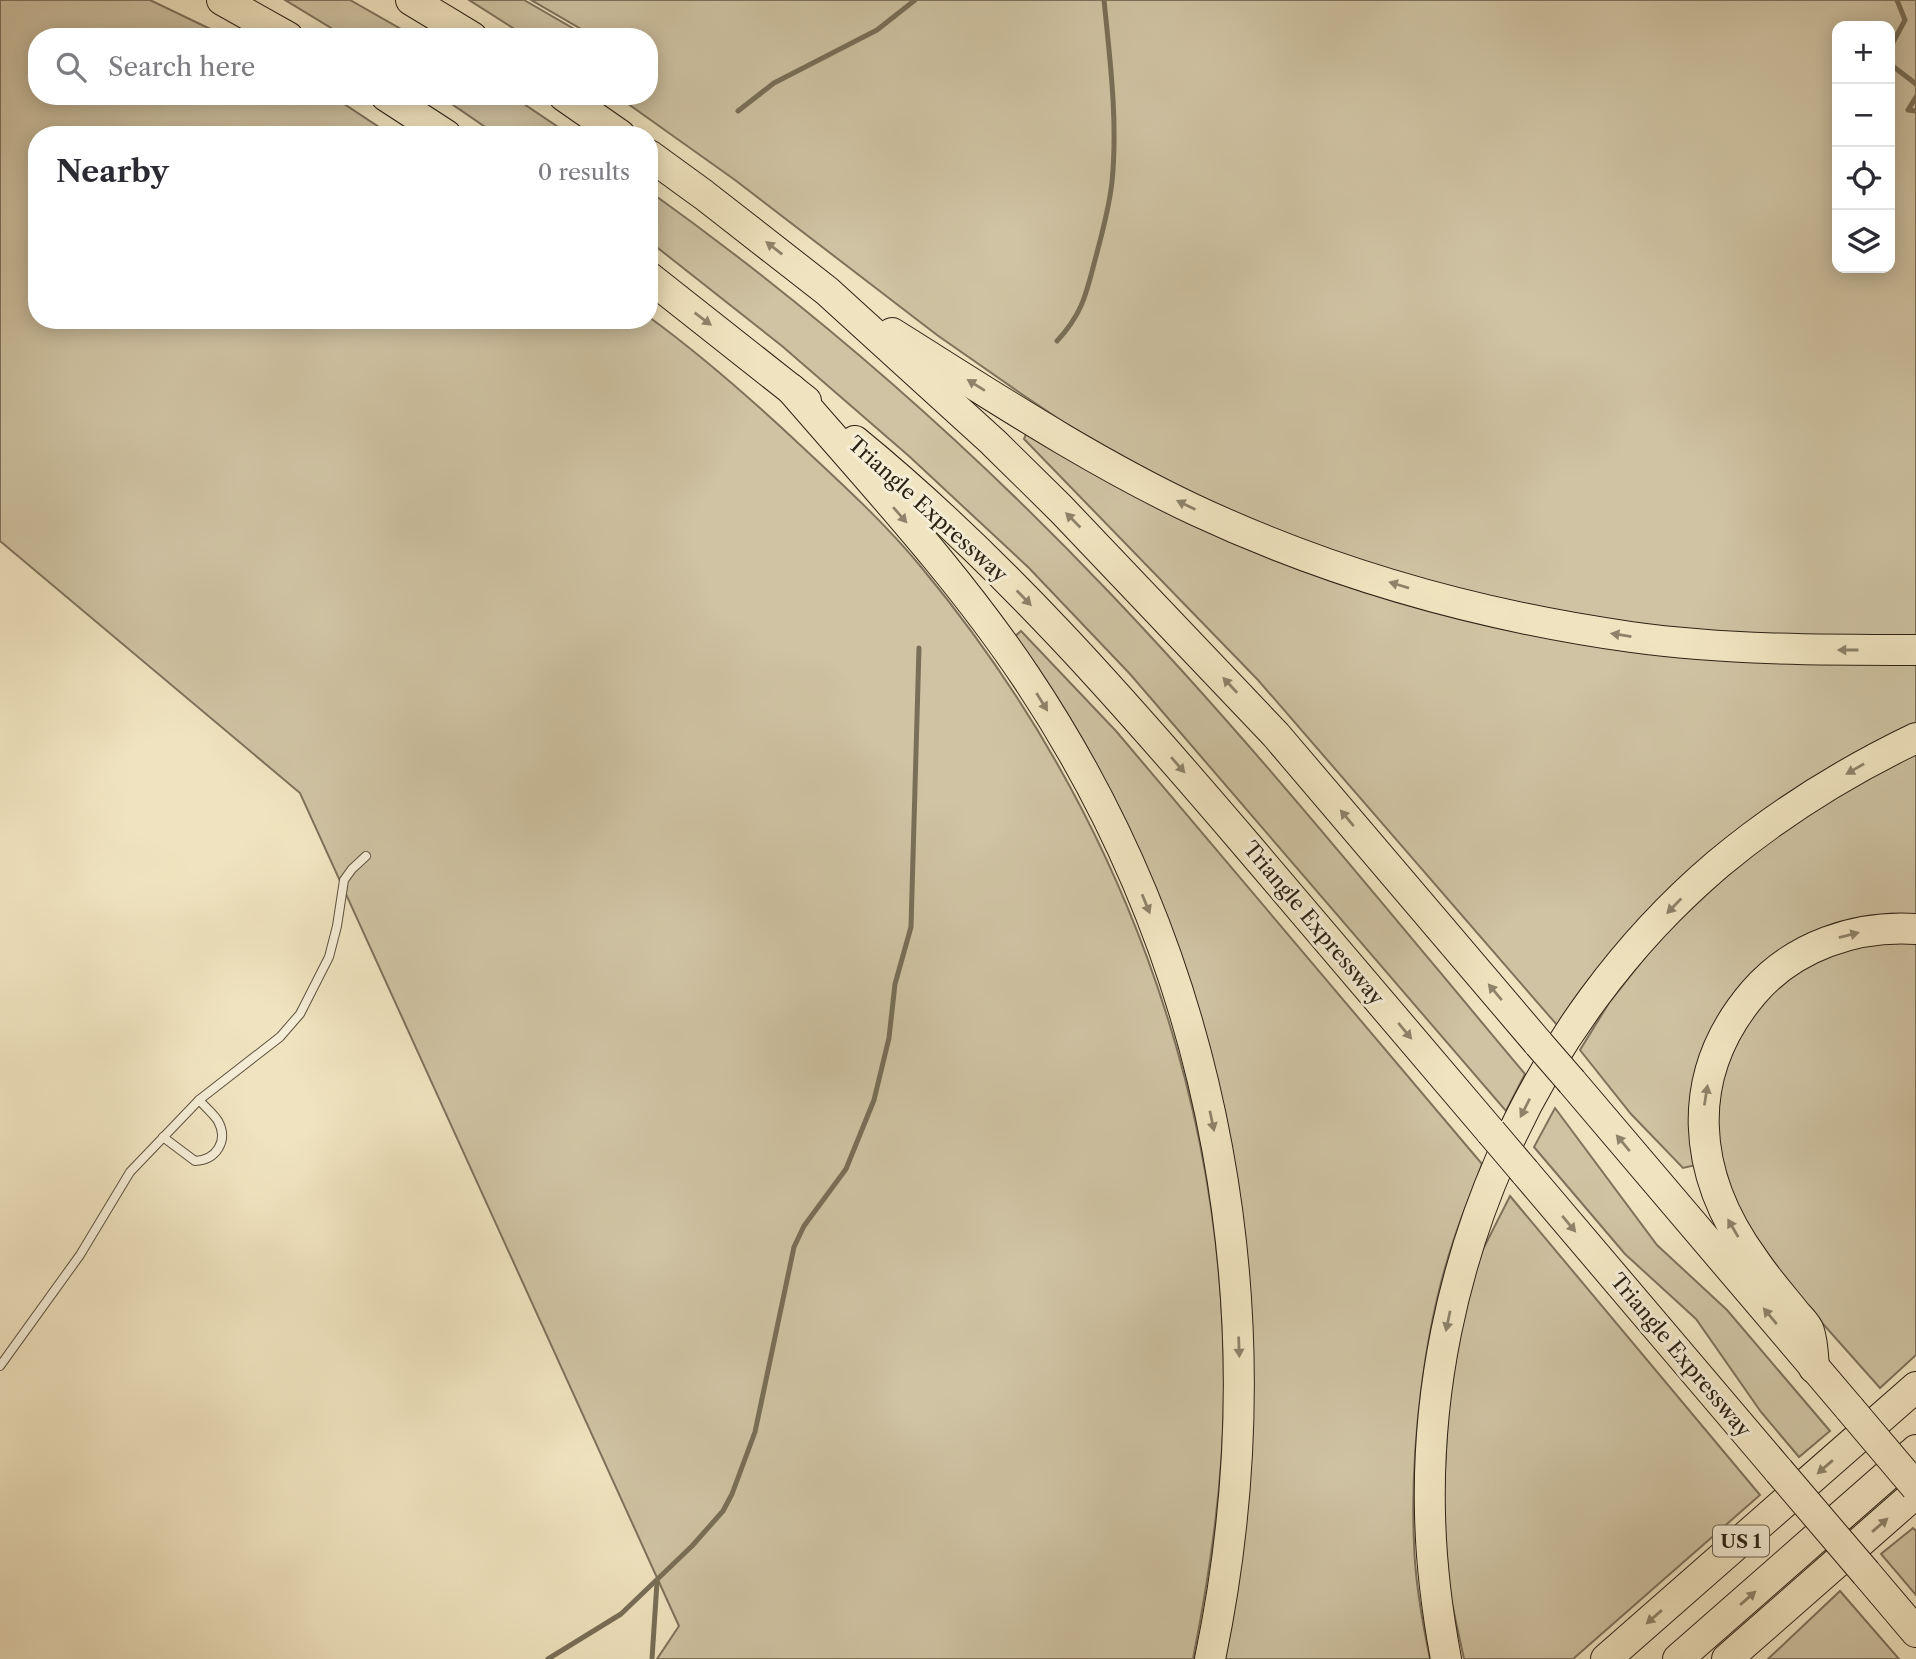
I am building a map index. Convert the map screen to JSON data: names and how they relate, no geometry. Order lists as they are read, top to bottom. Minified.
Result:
{"streets":{"highway":["Triangle Expressway","US 1"]},"page":{"map_buttons":["+","−"],"search":"Search here","heading":["Nearby","0 results"]}}
